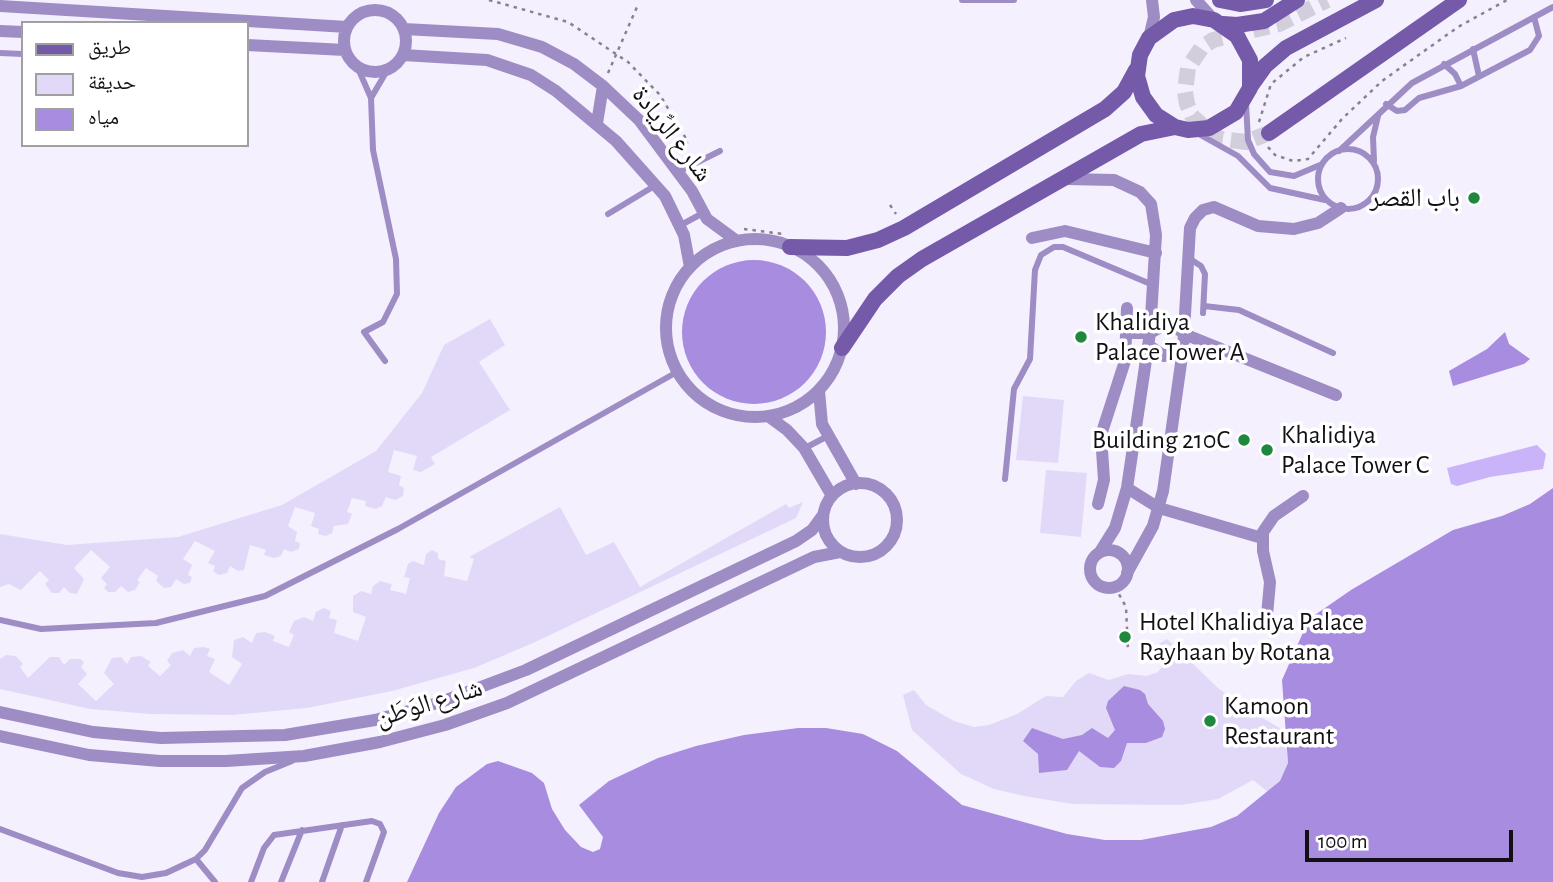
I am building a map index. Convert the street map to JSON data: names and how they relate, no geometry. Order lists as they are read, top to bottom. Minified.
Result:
{"streets":{"street":["شارع الرِّيادة","شارع الوَطَن"]},"places":["باب القصر","Khalidiya Palace Tower A","Building 210C","Khalidiya Palace Tower C","Hotel Khalidiya Palace Rayhaan by Rotana","Kamoon Restaurant"],"legend":["طريق","حديقة","مياه"],"scale_bar":"100 m"}
